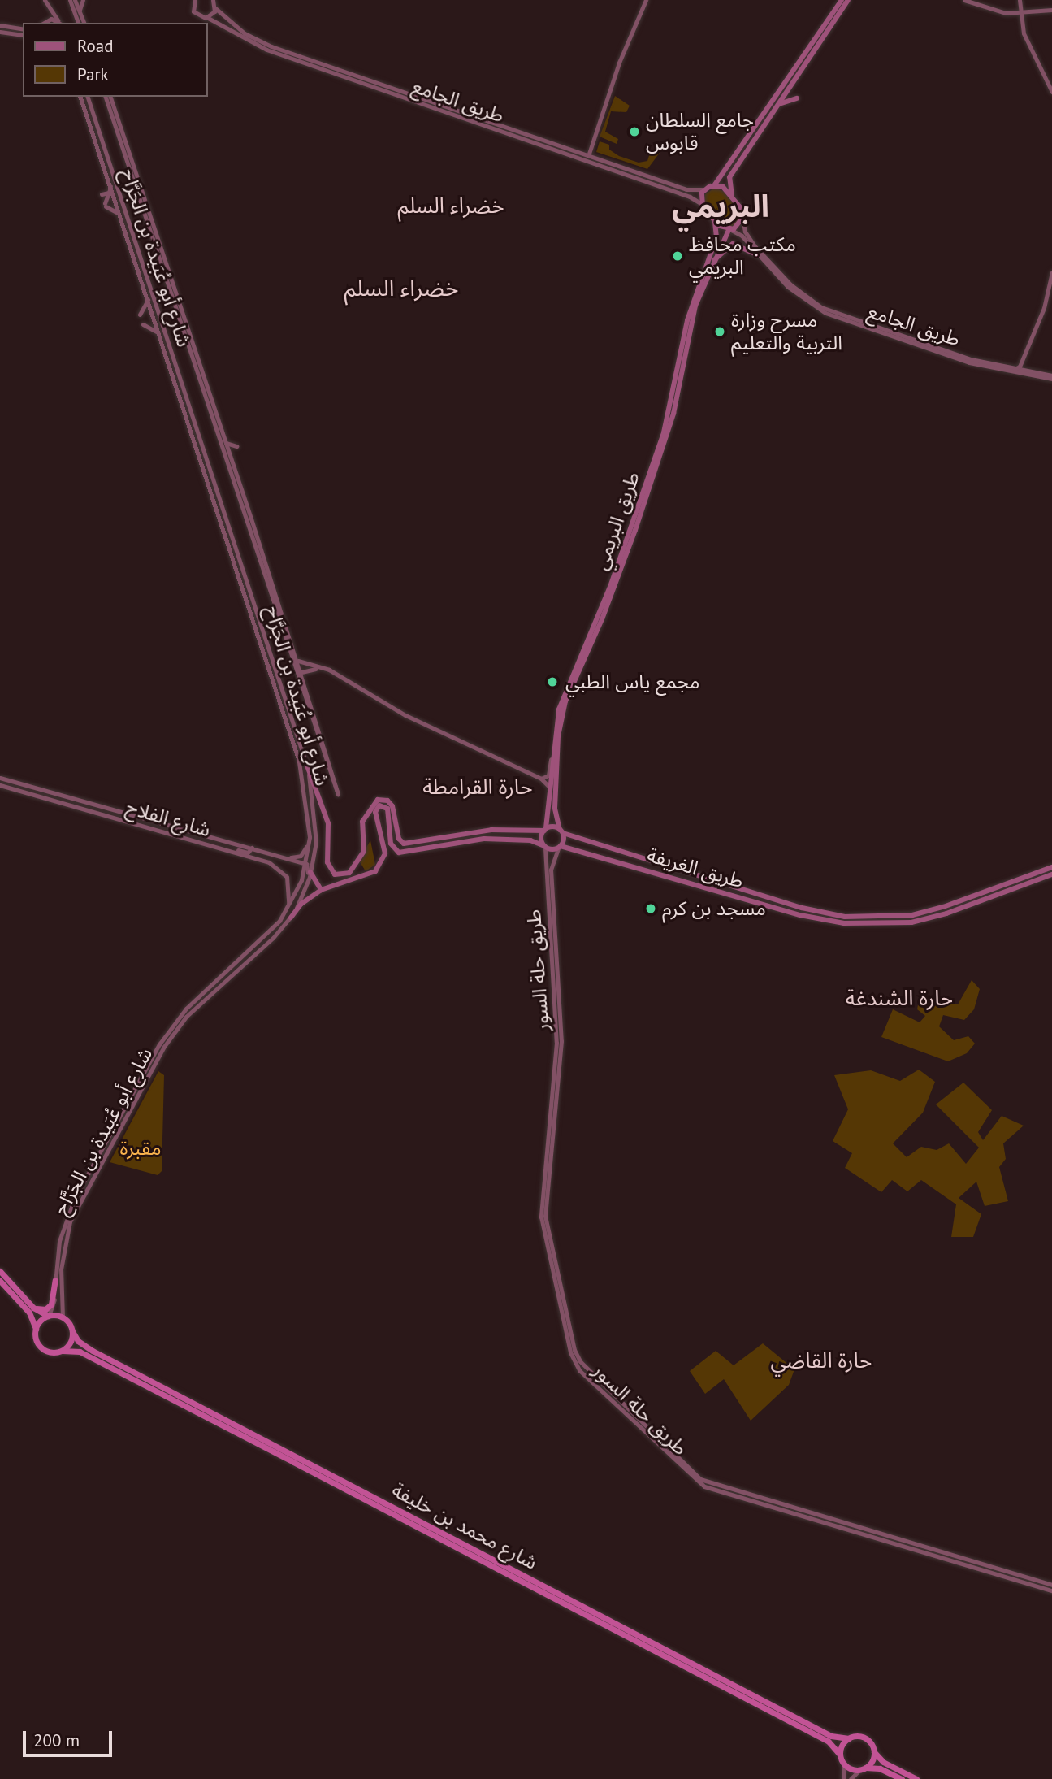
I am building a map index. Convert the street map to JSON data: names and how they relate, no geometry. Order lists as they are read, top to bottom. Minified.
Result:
{"streets":{"highway":["شارع محمد بن خليفة"],"main road":["طريق الجامع","شارع أبو عُبَيدة بن الجَرَّاح","طريق البريمي","شارع الفلاح","طريق الغريفة","طريق حلة السور"]},"crossings":[["طريق الجامع","طريق البريمي"],["شارع أبو عُبَيدة بن الجَرَّاح","شارع الفلاح"],["شارع أبو عُبَيدة بن الجَرَّاح","شارع محمد بن خليفة"],["طريق البريمي","طريق الغريفة"],["طريق البريمي","طريق حلة السور"],["طريق الغريفة","طريق حلة السور"]],"districts":["خضراء السلم","البريمي","خضراء السلم","حارة القرامطة","حارة الشندغة","حارة القاضي"],"parks":["مقبرة"],"places":["جامع السلطان قابوس","مكتب محافظ البريمي","مسرح وزارة التربية والتعليم","مجمع ياس الطبي","مسجد بن كرم"],"legend":["Road","Park"],"scale_bar":"200 m"}
